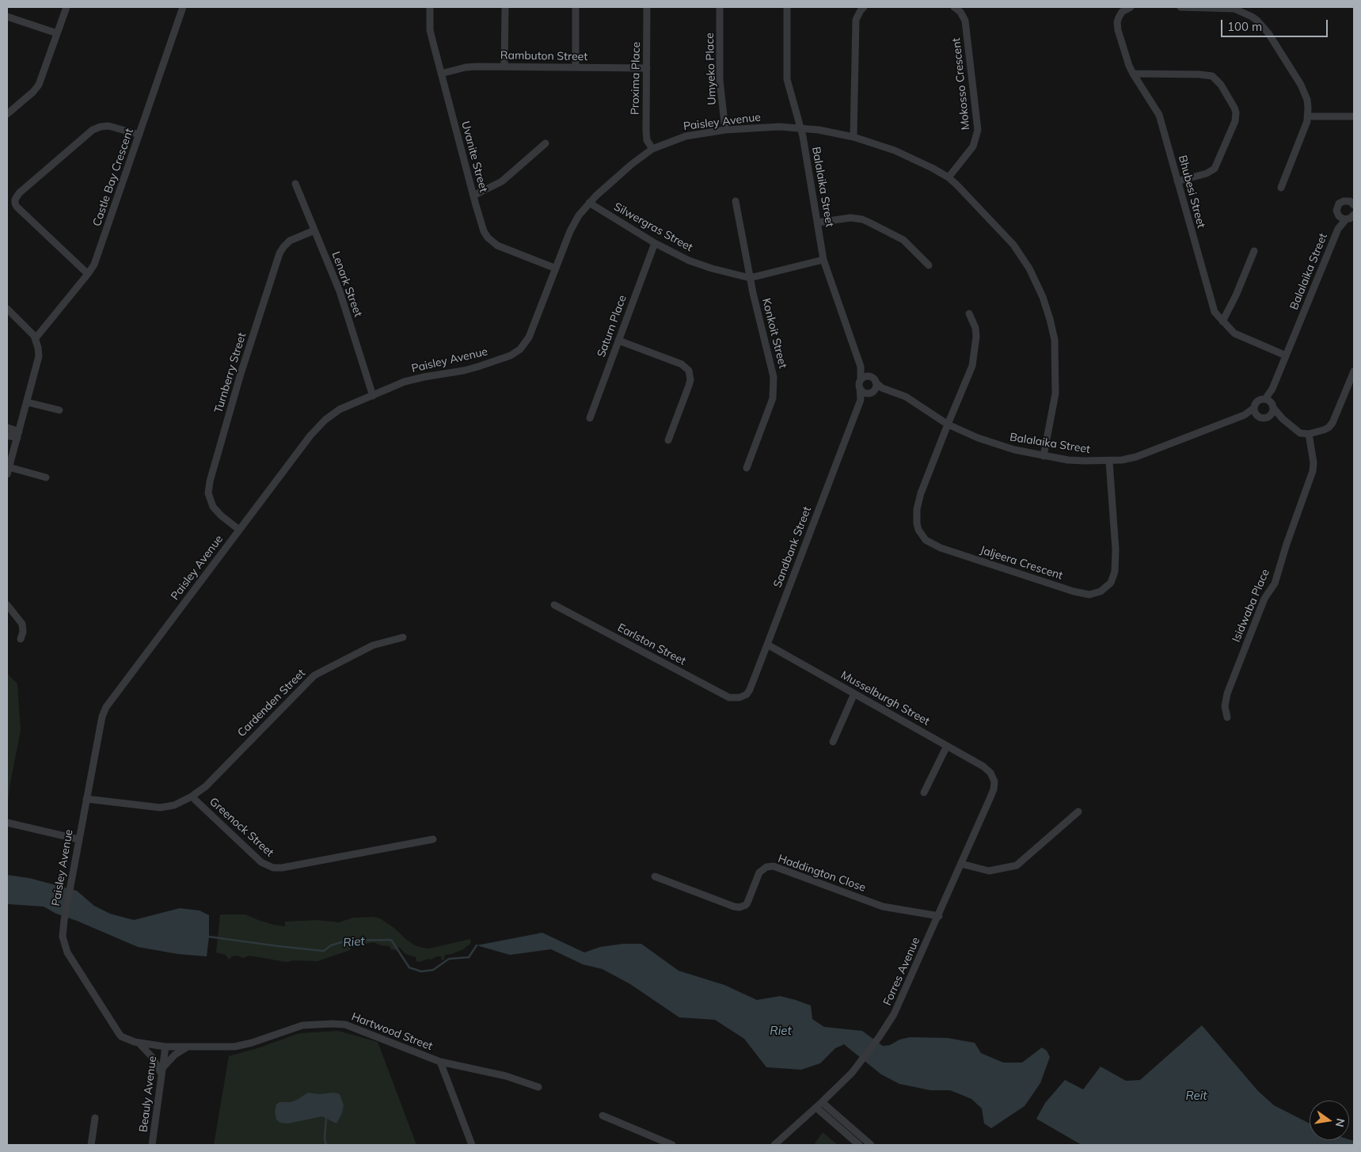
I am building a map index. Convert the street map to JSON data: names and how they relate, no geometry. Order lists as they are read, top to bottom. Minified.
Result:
{"streets":{"street":["Rambuton Street","Umyeko Place","Proxima Place","Mokosso Crescent","Paisley Avenue","Uvanite Street","Castle Bay Crescent","Balalaika Street","Bhubesi Street","Silwergras Street","Lenark Street","Saturn Place","Konkoit Street","Turnberry Street","Sandbank Street","Jaljeera Crescent","Isidwaba Place","Earlston Street","Musselburgh Street","Cardenden Street","Greenock Street","Haddington Close","Forres Avenue","Hartwood Street","Beauly Avenue"]},"crossings":[["Rambuton Street","Proxima Place"],["Rambuton Street","Uvanite Street"],["Umyeko Place","Paisley Avenue"],["Proxima Place","Paisley Avenue"],["Mokosso Crescent","Paisley Avenue"],["Paisley Avenue","Uvanite Street"],["Paisley Avenue","Balalaika Street"],["Paisley Avenue","Silwergras Street"],["Paisley Avenue","Lenark Street"],["Paisley Avenue","Turnberry Street"],["Paisley Avenue","Hartwood Street"],["Paisley Avenue","Beauly Avenue"],["Balalaika Street","Bhubesi Street"],["Balalaika Street","Silwergras Street"],["Balalaika Street","Sandbank Street"],["Balalaika Street","Jaljeera Crescent"],["Silwergras Street","Saturn Place"],["Silwergras Street","Konkoit Street"],["Lenark Street","Turnberry Street"],["Sandbank Street","Earlston Street"],["Sandbank Street","Musselburgh Street"],["Musselburgh Street","Forres Avenue"],["Cardenden Street","Greenock Street"],["Haddington Close","Forres Avenue"],["Hartwood Street","Beauly Avenue"]],"water":["Riet","Reit"],"scale_bar":"100 m","north":"right"}
